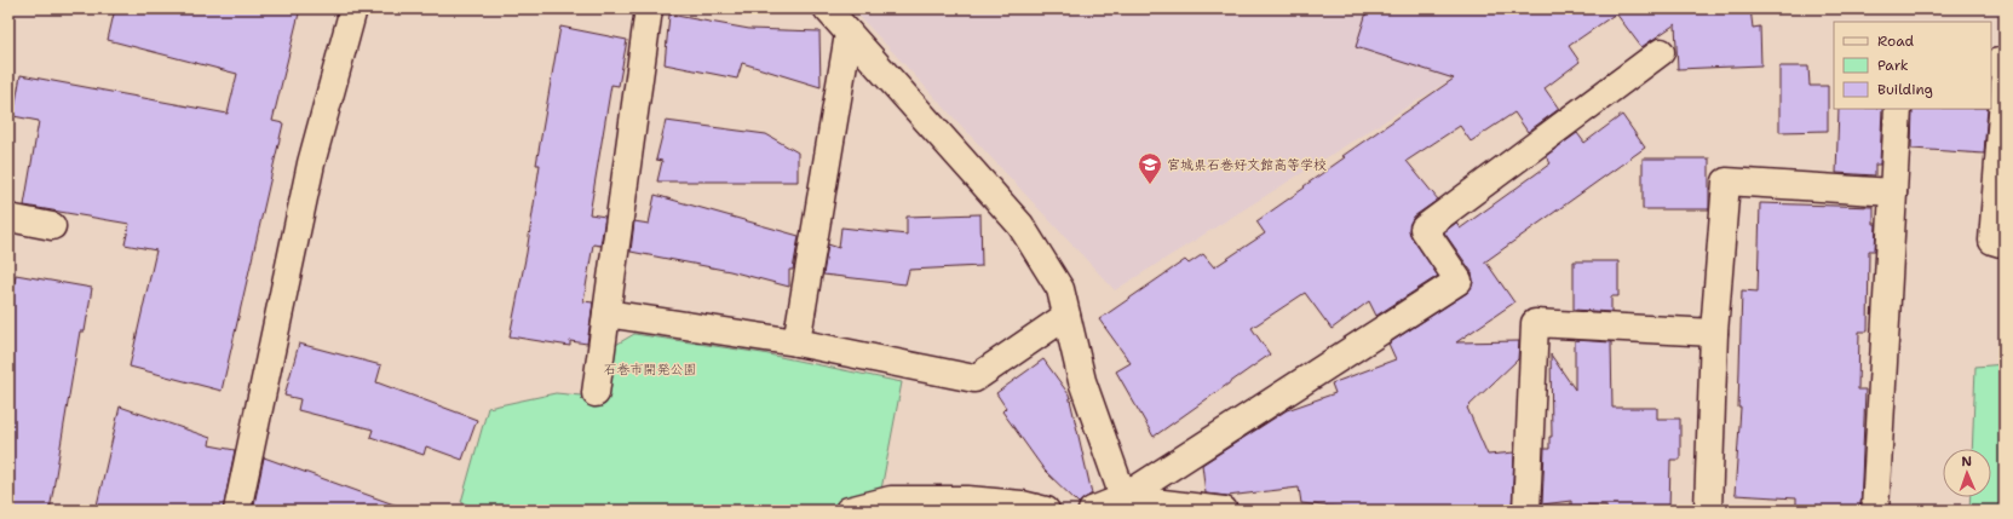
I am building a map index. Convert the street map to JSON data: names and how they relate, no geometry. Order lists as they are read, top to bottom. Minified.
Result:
{"parks":["石巻市開発公園"],"places":{"school or university":["宮城県石巻好文館高等学校"]},"legend":["Road","Park","Building"],"north":"top"}
